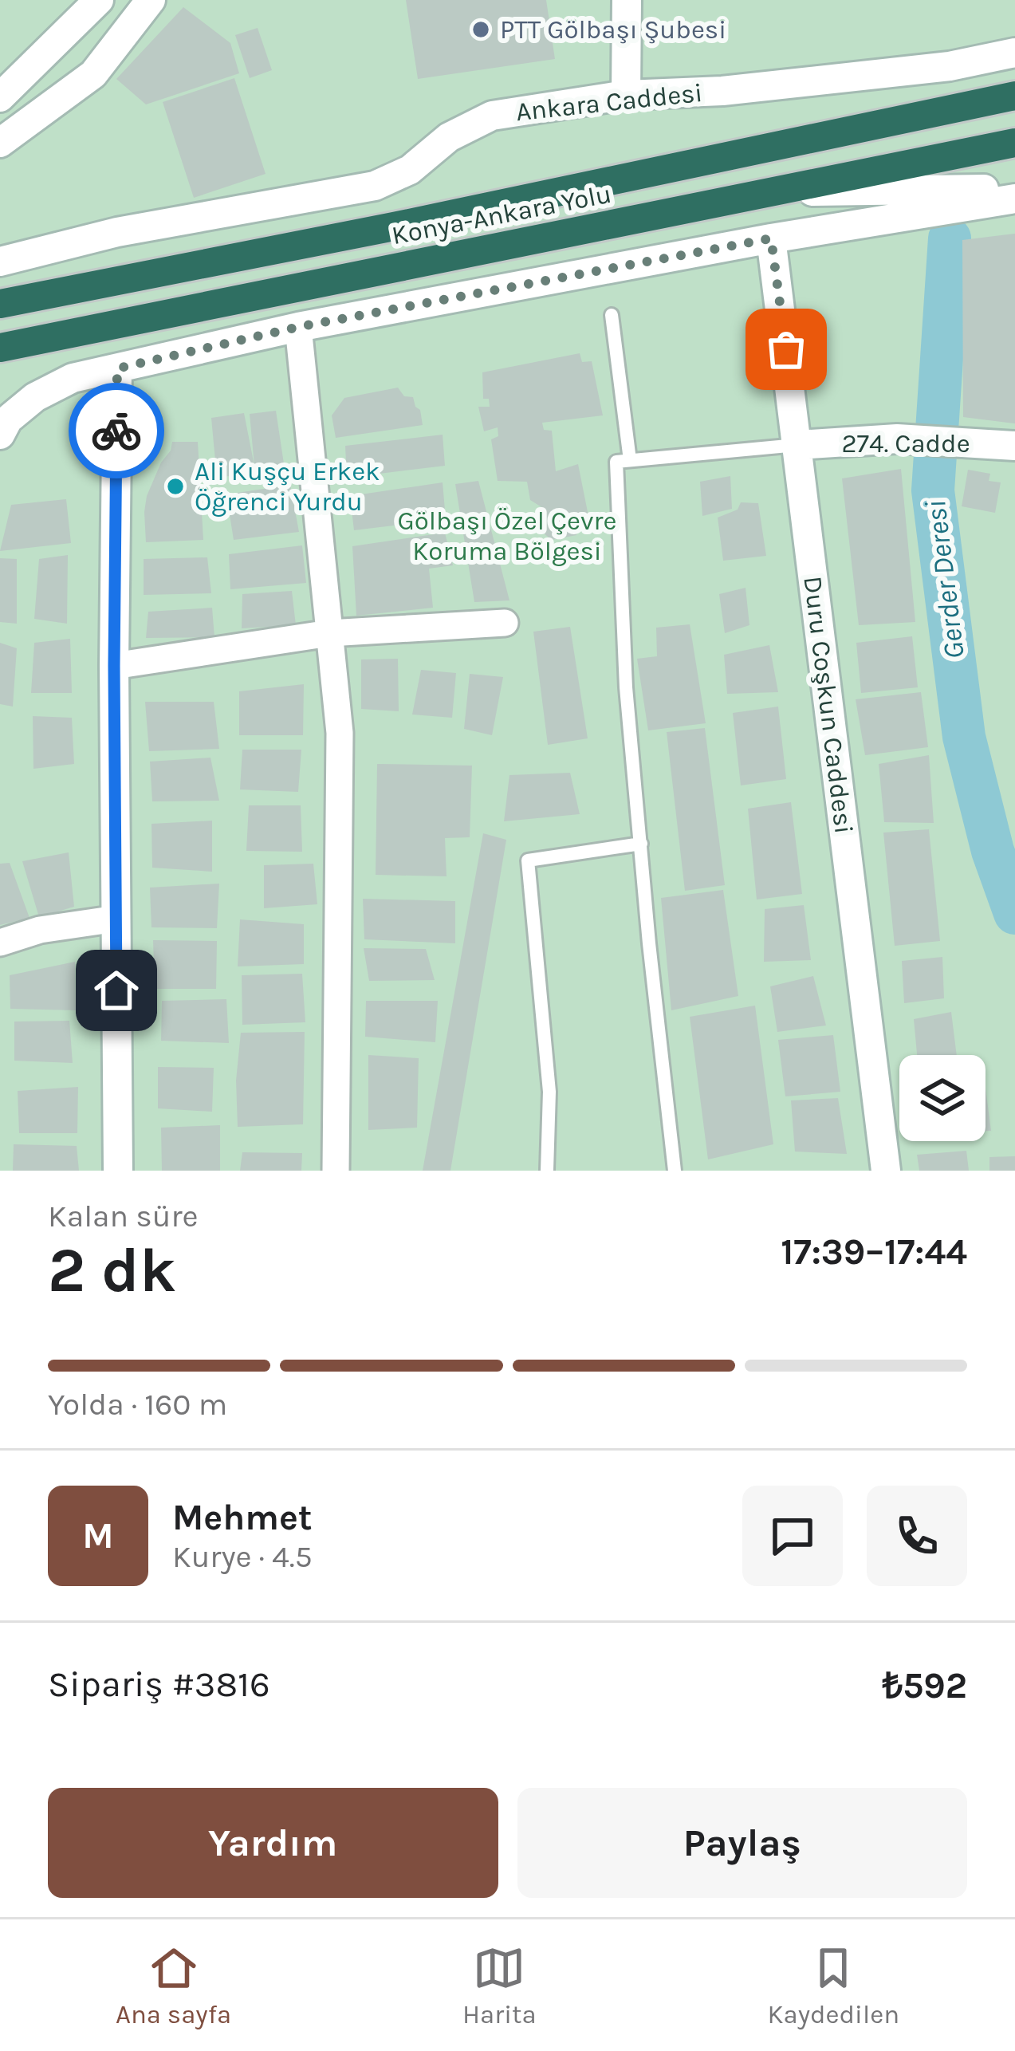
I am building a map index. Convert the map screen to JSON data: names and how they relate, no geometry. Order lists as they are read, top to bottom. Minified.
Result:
{"streets":{"highway":["Konya-Ankara Yolu"],"street":["Ankara Caddesi","274. Cadde","Duru Coşkun Caddesi"]},"crossings":[["274. Cadde","Duru Coşkun Caddesi"]],"water":["Gerder Deresi"],"parks":["Gölbaşı Özel Çevre Koruma Bölgesi"],"places":["PTT Gölbaşı Şubesi","Ali Kuşçu Erkek Öğrenci Yurdu"],"page":{"heading":["2 dk","Kalan süre","17:39–17:44"],"panel":["Mehmet","Kurye · 4.5","Sipariş #3816","₺592"],"bar":"Yolda · 160 m","round":"M","buttons":["Yardım","Paylaş"],"tabs":["Ana sayfa","Harita","Kaydedilen"]}}
